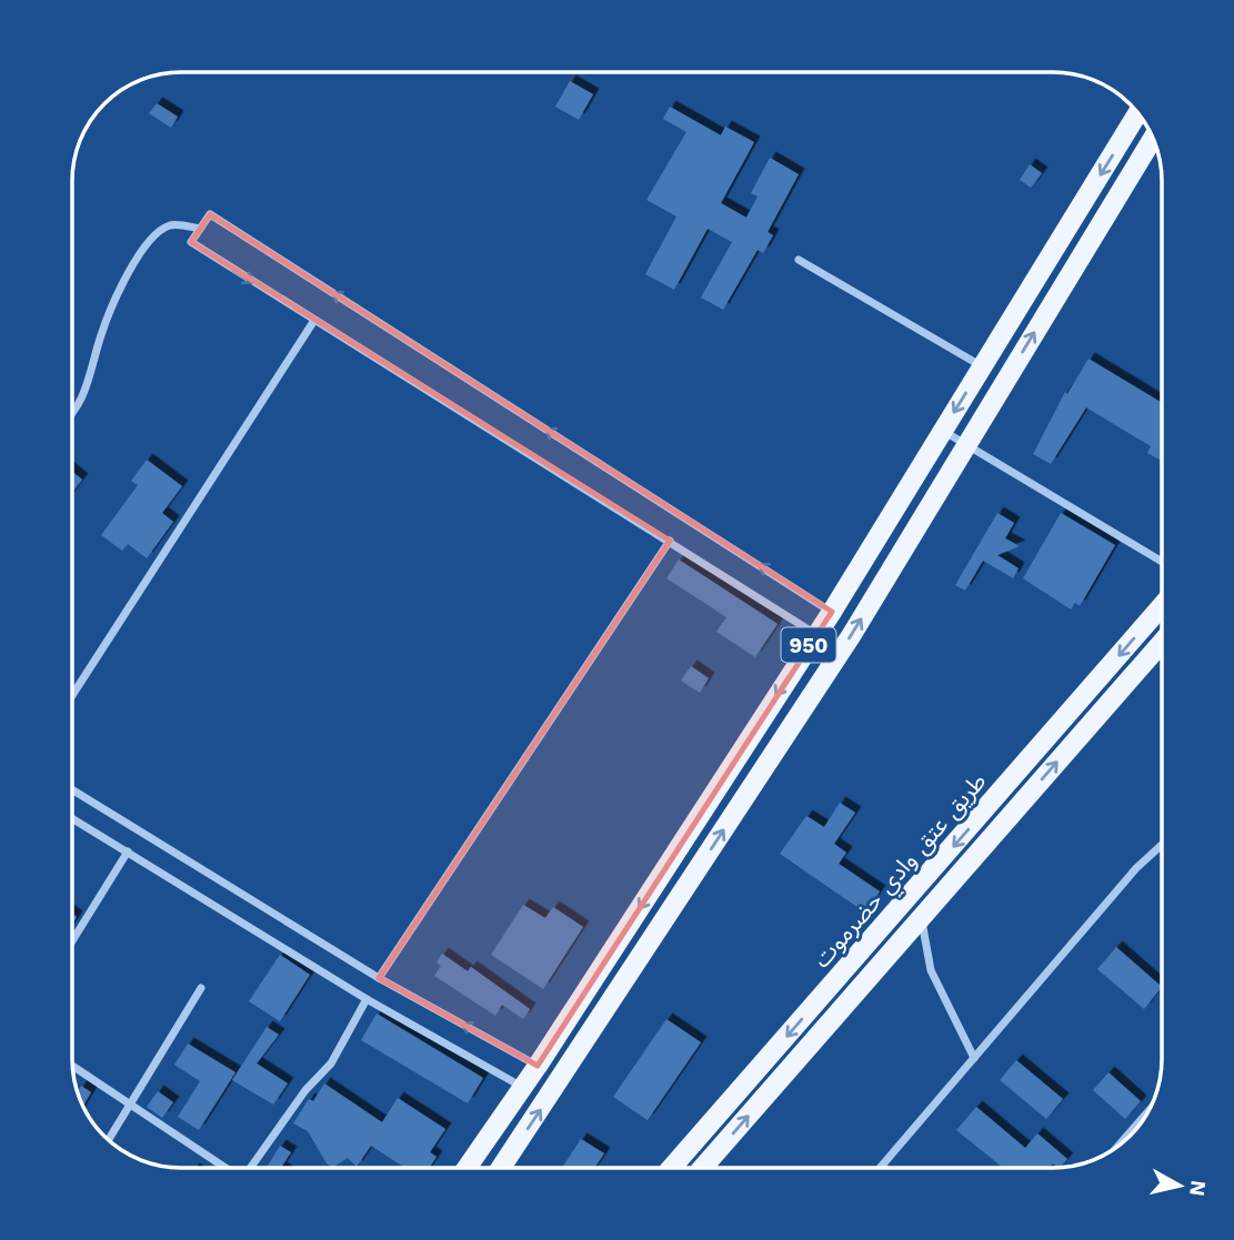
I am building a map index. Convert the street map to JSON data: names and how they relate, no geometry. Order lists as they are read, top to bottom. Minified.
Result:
{"streets":{"main road":["950","طريق عتق وادي حضرموت"]},"north":"right"}
